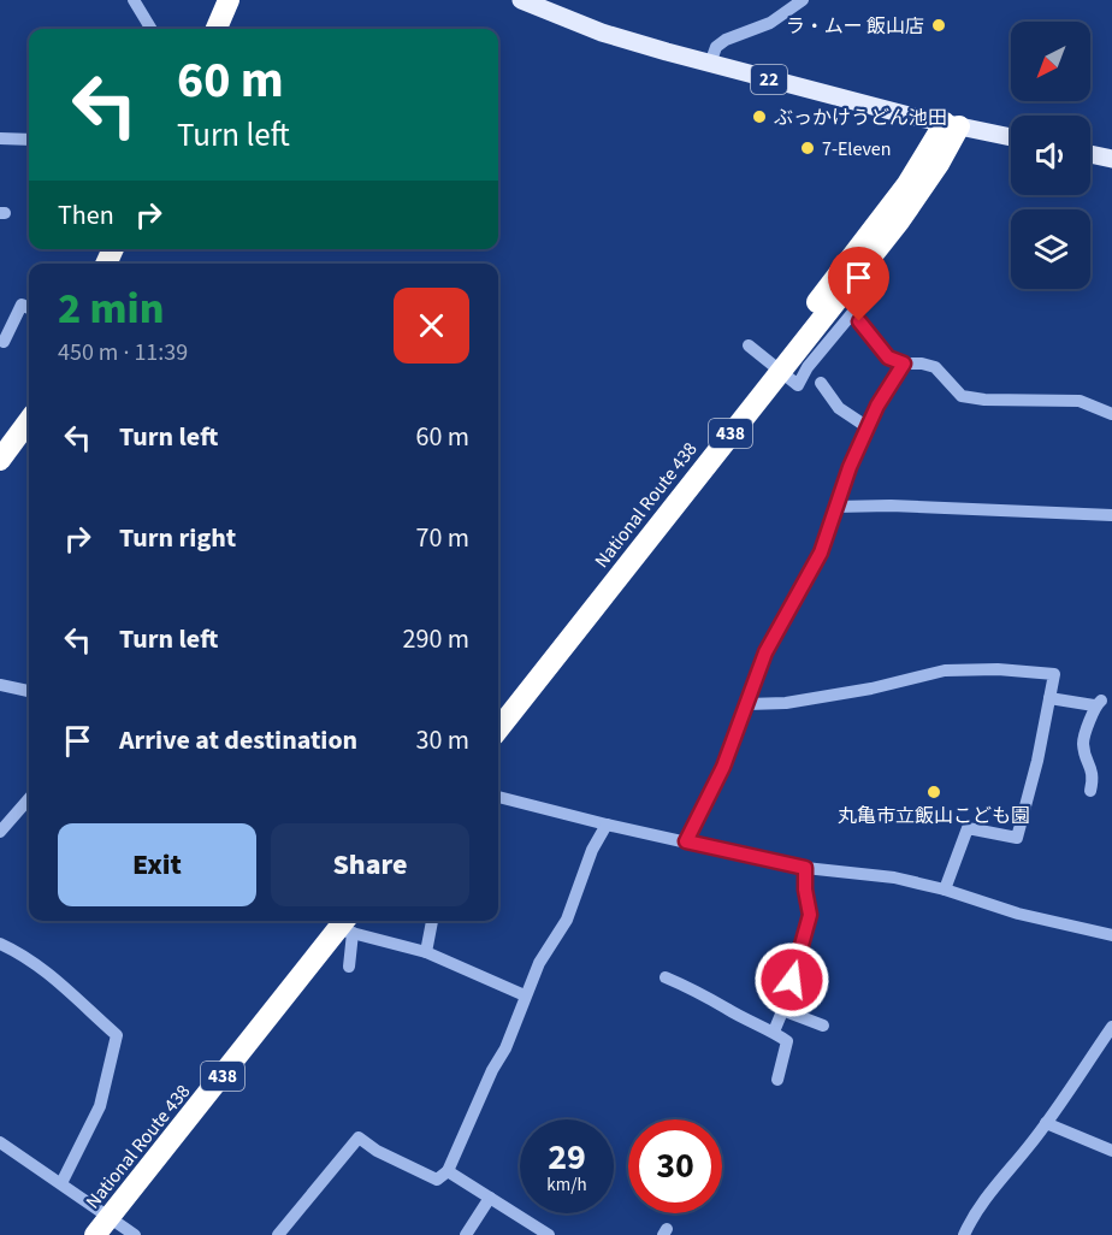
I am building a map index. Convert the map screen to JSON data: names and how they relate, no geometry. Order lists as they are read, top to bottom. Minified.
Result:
{"streets":{"highway":["438","National Route 438"],"main road":["22"]},"crossings":[["22","National Route 438"]],"places":["ラ・ムー 飯山店","ぶっかけうどん池田","7-Eleven","丸亀市立飯山こども園"],"north":"bottom left","page":{"turn":["60 m","Turn left"],"then":"Then","heading":["2 min","450 m · 11:39"],"list":[{"name":"Turn left","value":"60 m"},{"name":"Turn right","value":"70 m"},{"name":"Turn left","value":"290 m"},{"name":"Arrive at destination","value":"30 m"}],"buttons":["Exit","Share"],"speed":"29 km/h","limit":"30"}}
